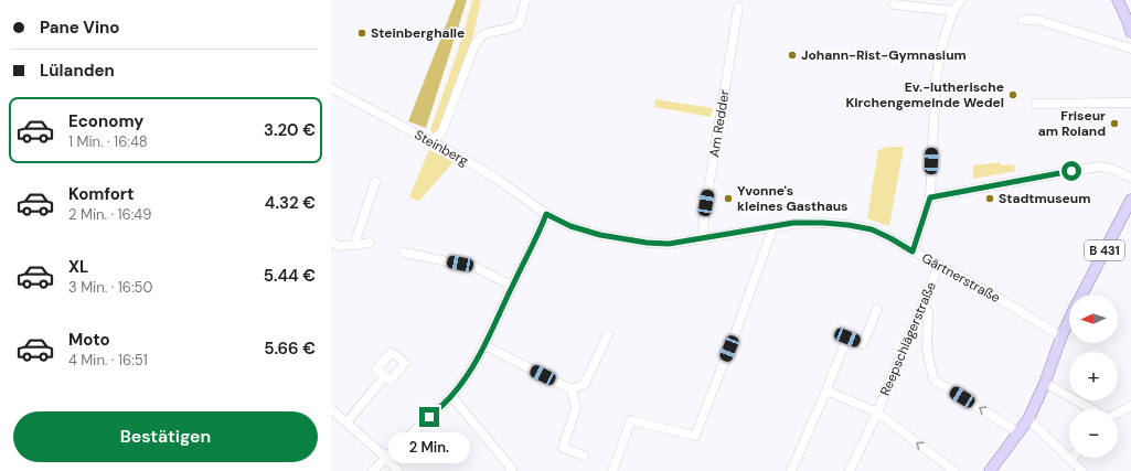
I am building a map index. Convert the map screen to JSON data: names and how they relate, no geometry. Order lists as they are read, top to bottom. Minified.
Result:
{"streets":{"main road":["B 431"],"street":["Am Redder","Steinberg","Gärtnerstraße","Reepschlägerstraße"]},"crossings":[["Am Redder","Gärtnerstraße"],["Steinberg","Gärtnerstraße"],["B 431","Gärtnerstraße"],["Gärtnerstraße","Reepschlägerstraße"]],"places":["Steinberghalle","Johann-Rist-Gymnasium","Ev.-lutherische Kirchengemeinde Wedel","Friseur am Roland","Yvonne's kleines Gasthaus","Stadtmuseum"],"north":"left","page":{"banner":["Pane Vino","Lülanden"],"list":[{"name":"Economy","note":"1 Min. · 16:48","value":"3.20 €"},{"name":"Komfort","note":"2 Min. · 16:49","value":"4.32 €"},{"name":"XL","note":"3 Min. · 16:50","value":"5.44 €"},{"name":"Moto","note":"4 Min. · 16:51","value":"5.66 €"}],"map_buttons":["+","−"],"buttons":"Bestätigen","bubble":"2 Min."}}
